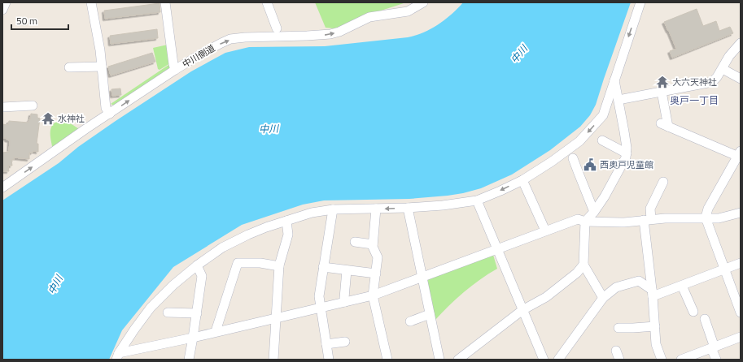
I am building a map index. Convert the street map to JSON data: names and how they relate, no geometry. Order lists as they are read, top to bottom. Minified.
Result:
{"streets":{"street":["中川側道"]},"one_way":["中川側道"],"districts":["奥戸一丁目"],"water":["中川"],"places":{"temple":["大六天神社","水神社"],"public building":["西奥戸児童館"]},"scale_bar":"50 m"}
